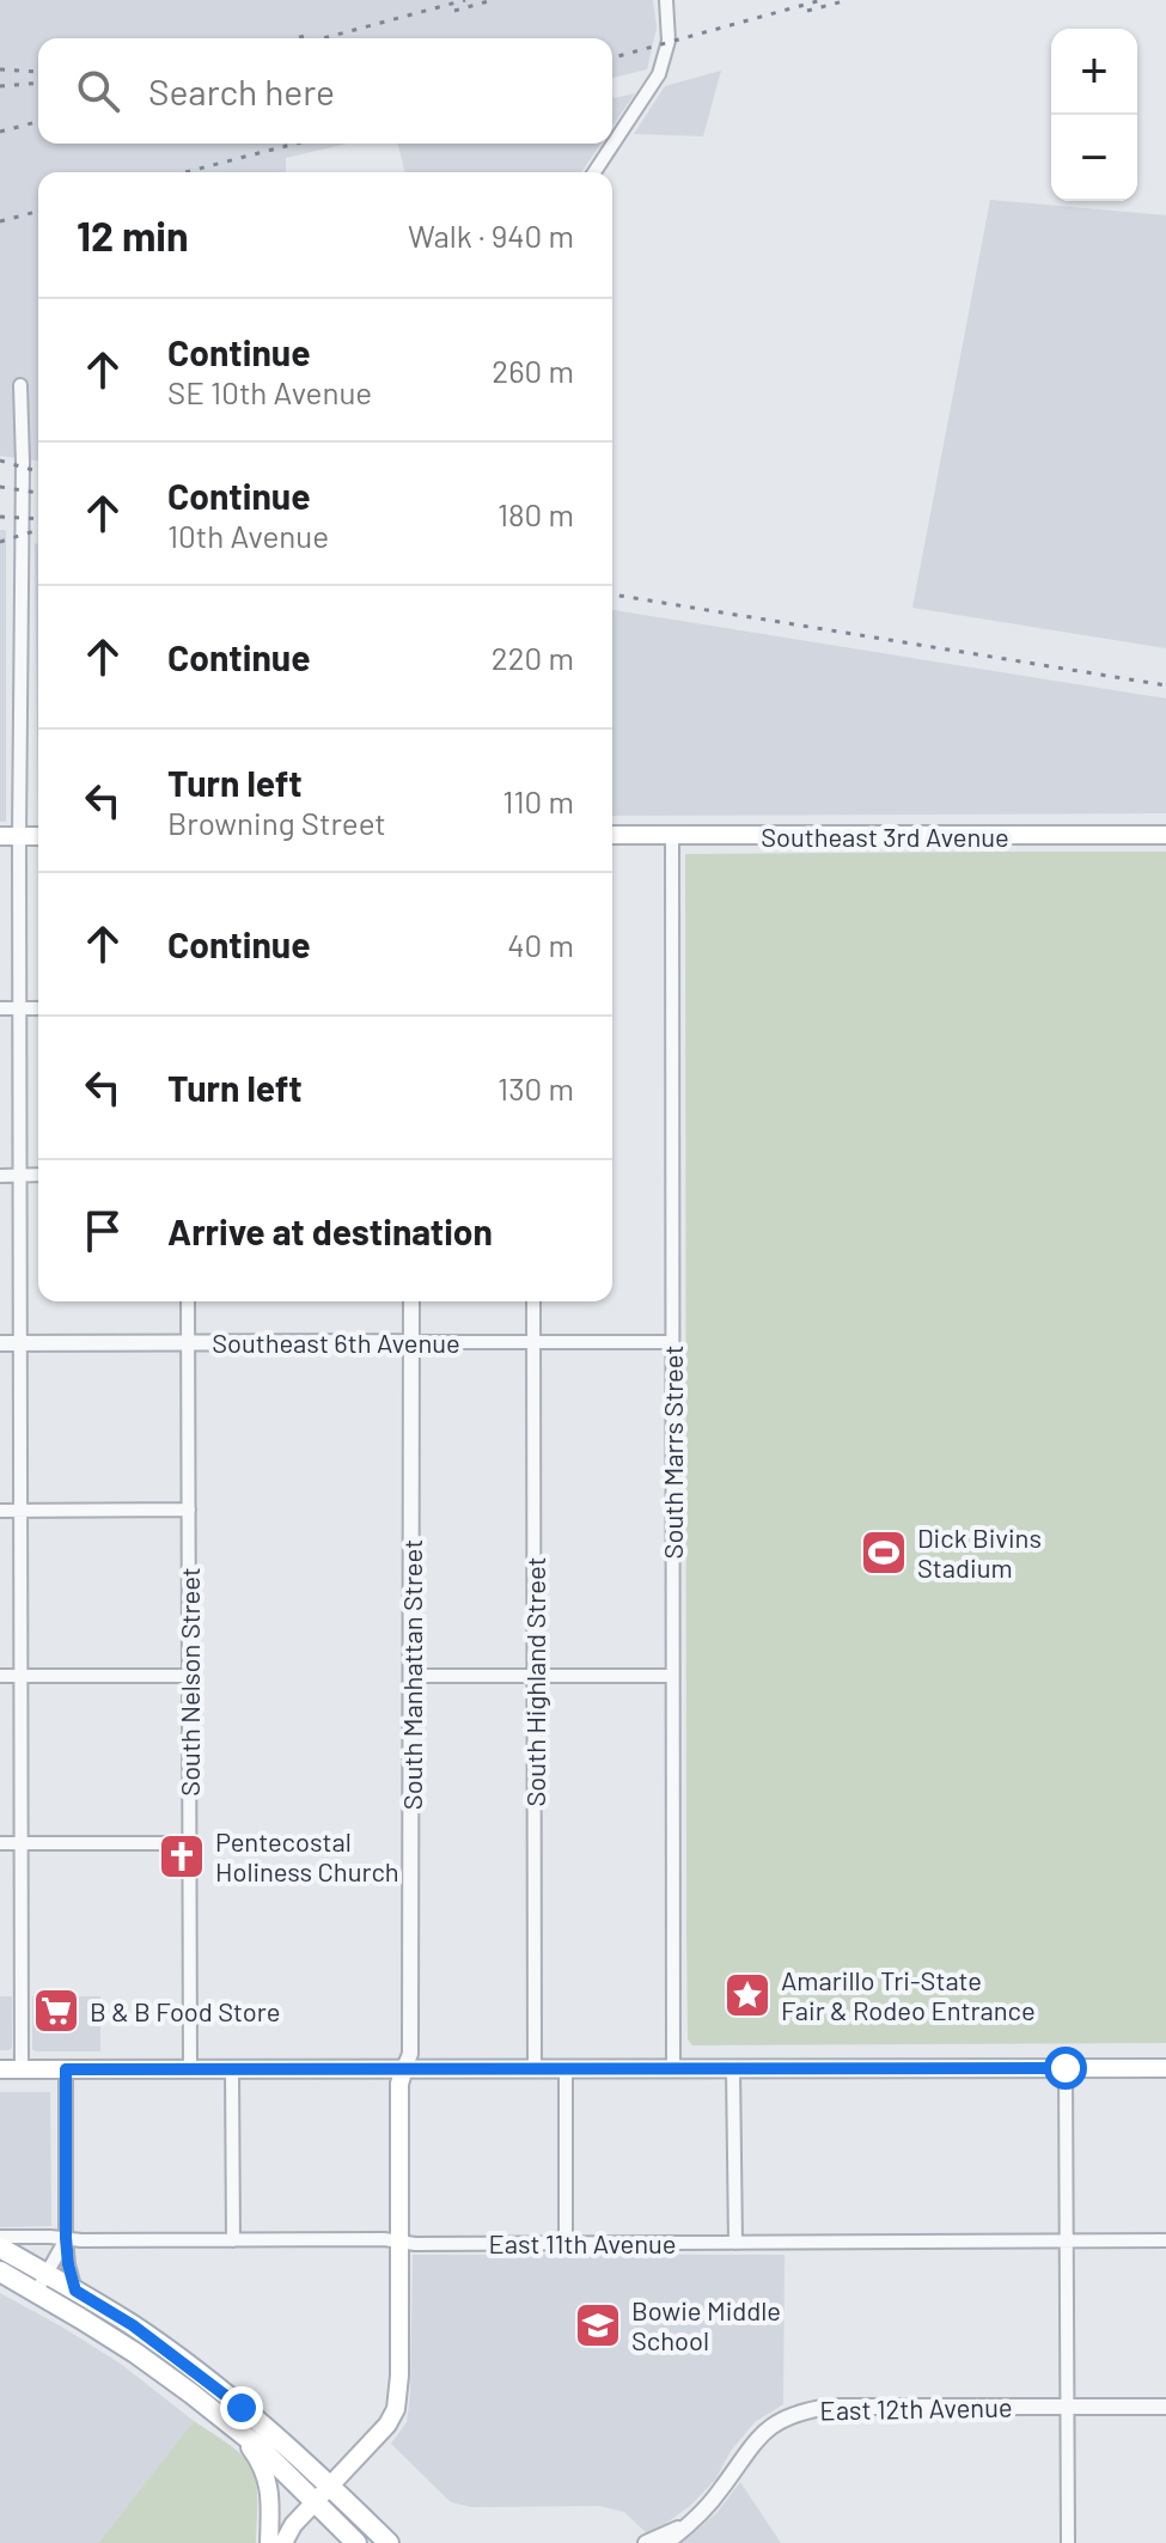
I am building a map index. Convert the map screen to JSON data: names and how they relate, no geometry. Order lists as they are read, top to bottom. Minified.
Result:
{"streets":{"main road":["Southeast 3rd Avenue","South Manhattan Street"],"street":["Southeast 6th Avenue","South Marrs Street","South Nelson Street","South Highland Street","East 11th Avenue","East 12th Avenue"]},"crossings":[["Southeast 3rd Avenue","South Marrs Street"],["Southeast 6th Avenue","South Marrs Street"],["Southeast 6th Avenue","South Manhattan Street"],["Southeast 6th Avenue","South Nelson Street"],["Southeast 6th Avenue","South Highland Street"],["South Manhattan Street","East 11th Avenue"]],"places":{"sports":["Dick Bivins Stadium"],"church":["Pentecostal Holiness Church"],"place":["Amarillo Tri-State Fair & Rodeo Entrance"],"supermarket":["B & B Food Store"],"school or university":["Bowie Middle School"]},"page":{"map_buttons":["+","−"],"search":"Search here","heading":["12 min","Walk · 940 m"],"list":[["Continue","SE 10th Avenue","260 m"],["Continue","10th Avenue","180 m"],["Continue","220 m"],["Turn left","Browning Street","110 m"],["Continue","40 m"],["Turn left","130 m"],"Arrive at destination"]}}
